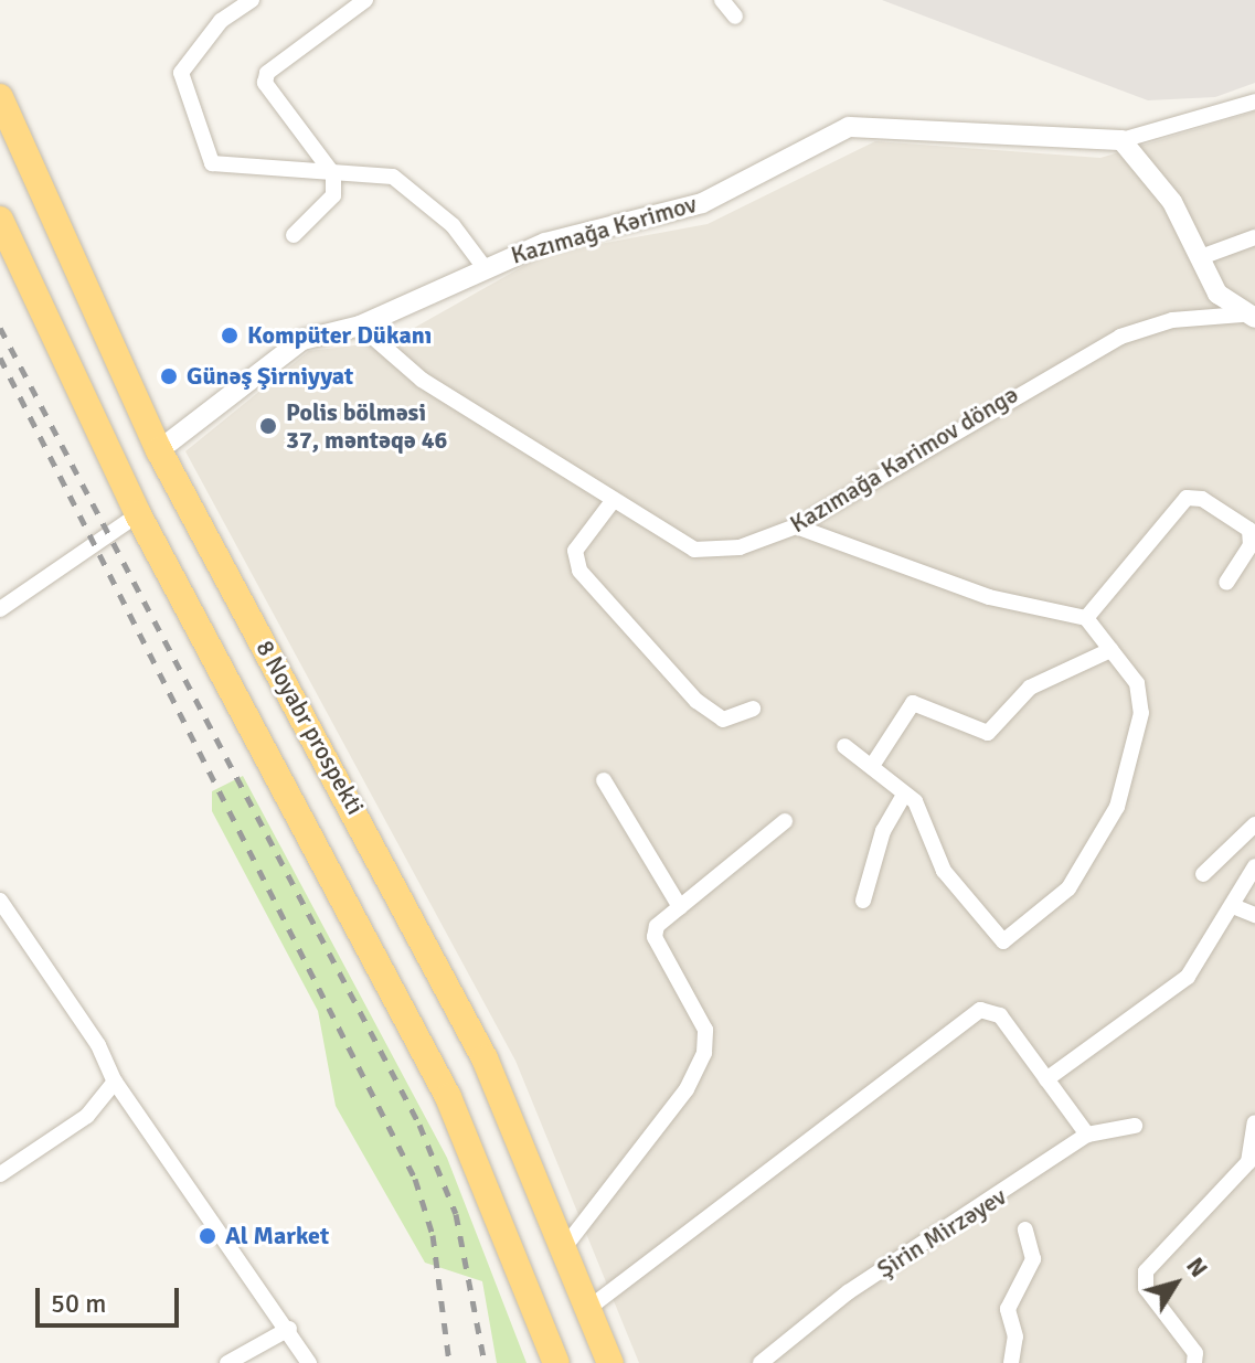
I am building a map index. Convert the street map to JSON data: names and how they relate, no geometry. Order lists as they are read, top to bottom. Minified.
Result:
{"streets":{"highway":["8 Noyabr prospekti"],"street":["Kazımağa Kərimov","Kazımağa Kərimov döngə","Şirin Mirzəyev"]},"crossings":[["Kazımağa Kərimov","Kazımağa Kərimov döngə"],["Kazımağa Kərimov","8 Noyabr prospekti"]],"places":["Kompüter Dükanı","Günəş Şirniyyat","Polis bölməsi 37, məntəqə 46","Al Market"],"scale_bar":"50 m","north":"top right"}
